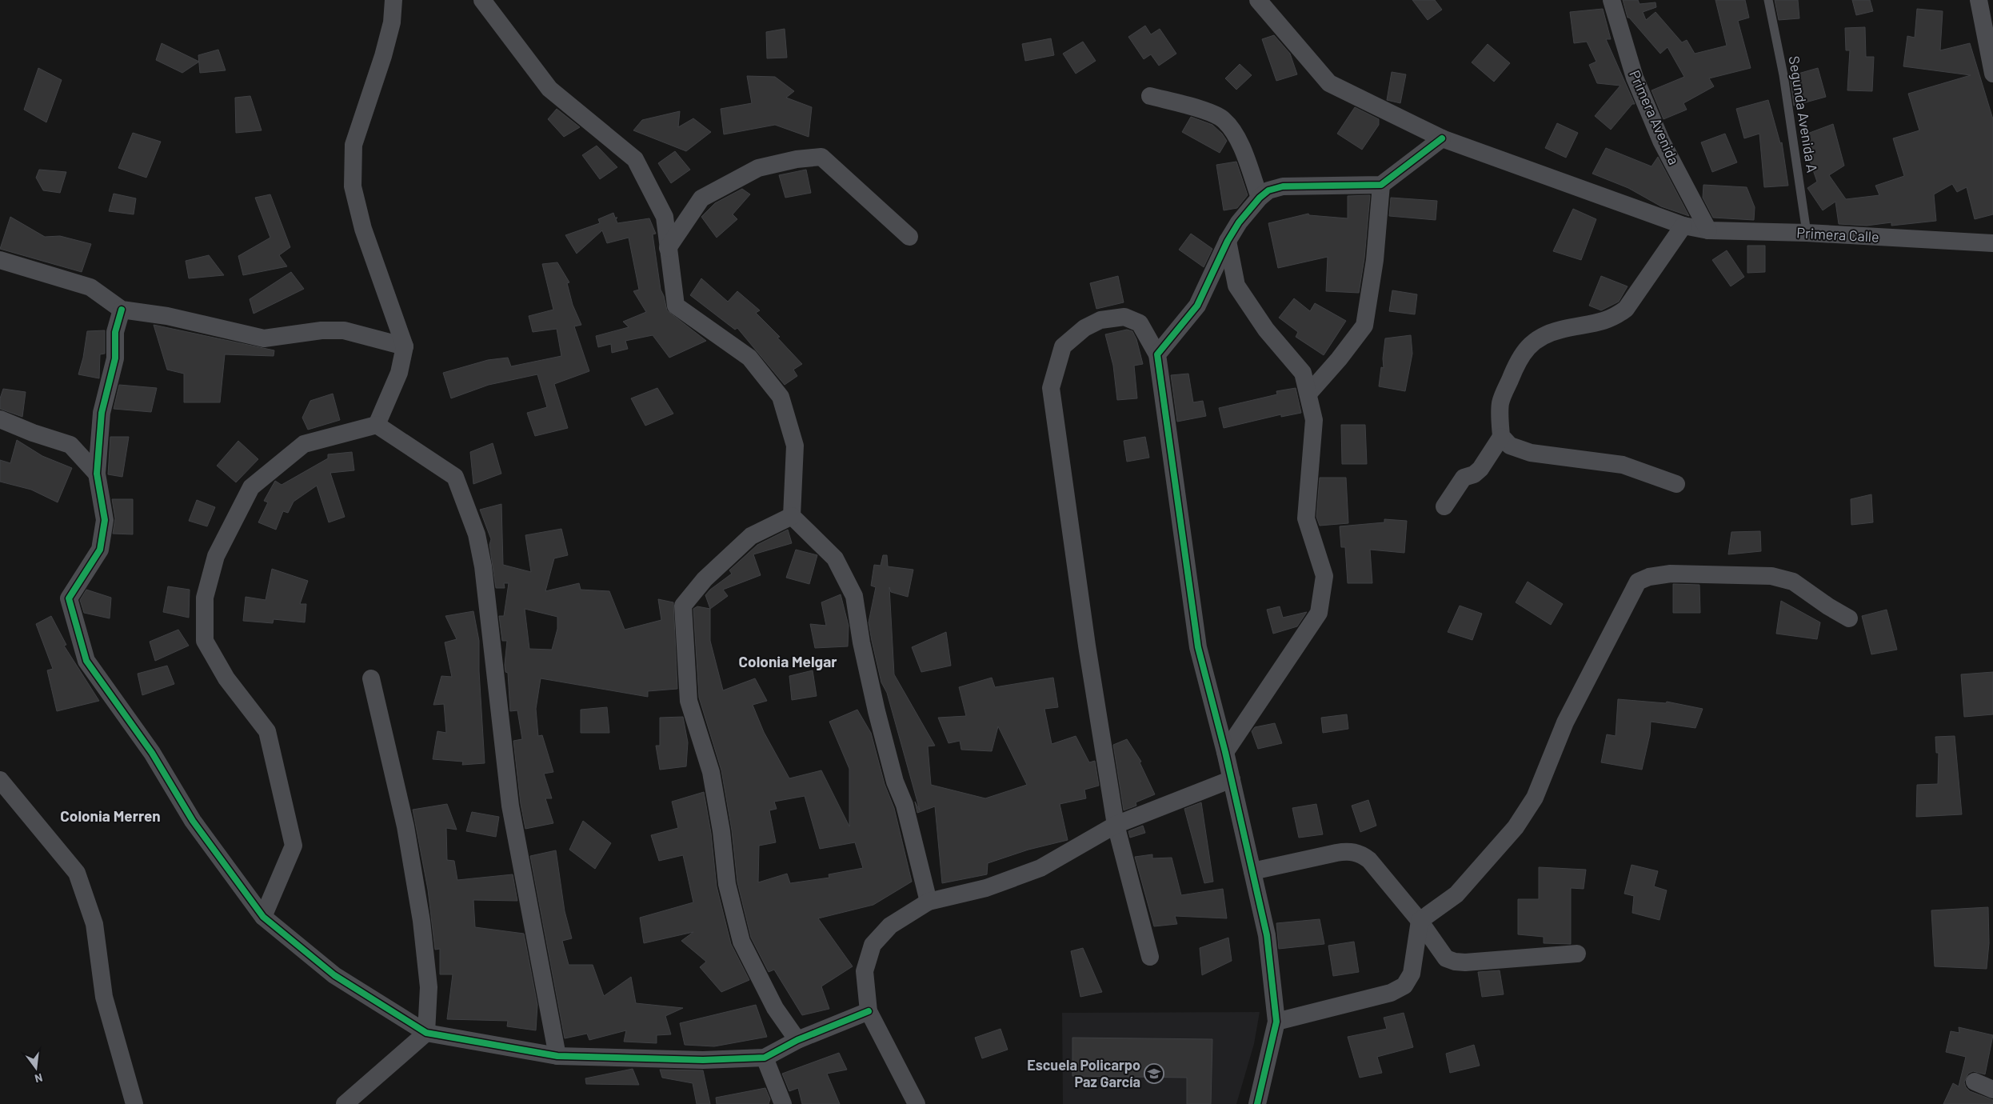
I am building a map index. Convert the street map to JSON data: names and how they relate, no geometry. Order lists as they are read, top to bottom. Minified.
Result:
{"streets":{"street":["Primera Avenida","Primera Calle"],"lane":["Segunda Avenida A"]},"crossings":[["Segunda Avenida A","Primera Calle"],["Primera Avenida","Primera Calle"]],"districts":["Colonia Melgar","Colonia Merren"],"places":{"school or university":["Escuela Policarpo Paz García"]},"north":"bottom"}
